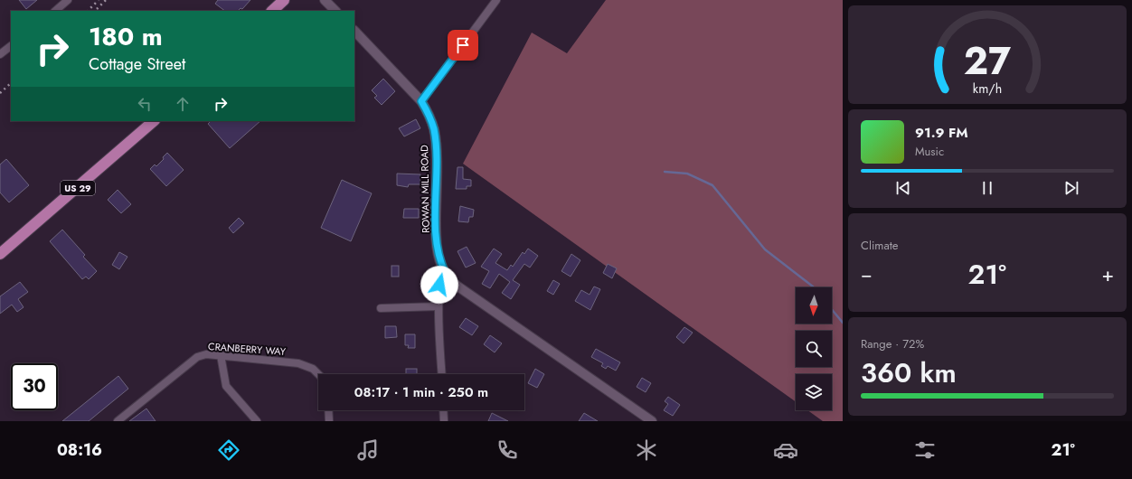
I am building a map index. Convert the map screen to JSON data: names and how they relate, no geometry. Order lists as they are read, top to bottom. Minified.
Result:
{"streets":{"main road":["US 29"],"street":["ROWAN MILL ROAD","CRANBERRY WAY"]},"north":"bottom","page":{"turn":["180 m","Cottage Street"],"song":["91.9 FM","Music"],"tile":["Climate",["Range · 72%","360 km"]],"heat":["−","21°","+"],"limit":"30","trip":"08:17 · 1 min · 250 m","tabs":["08:16","21°"],"gauge":["27","km/h"]}}
